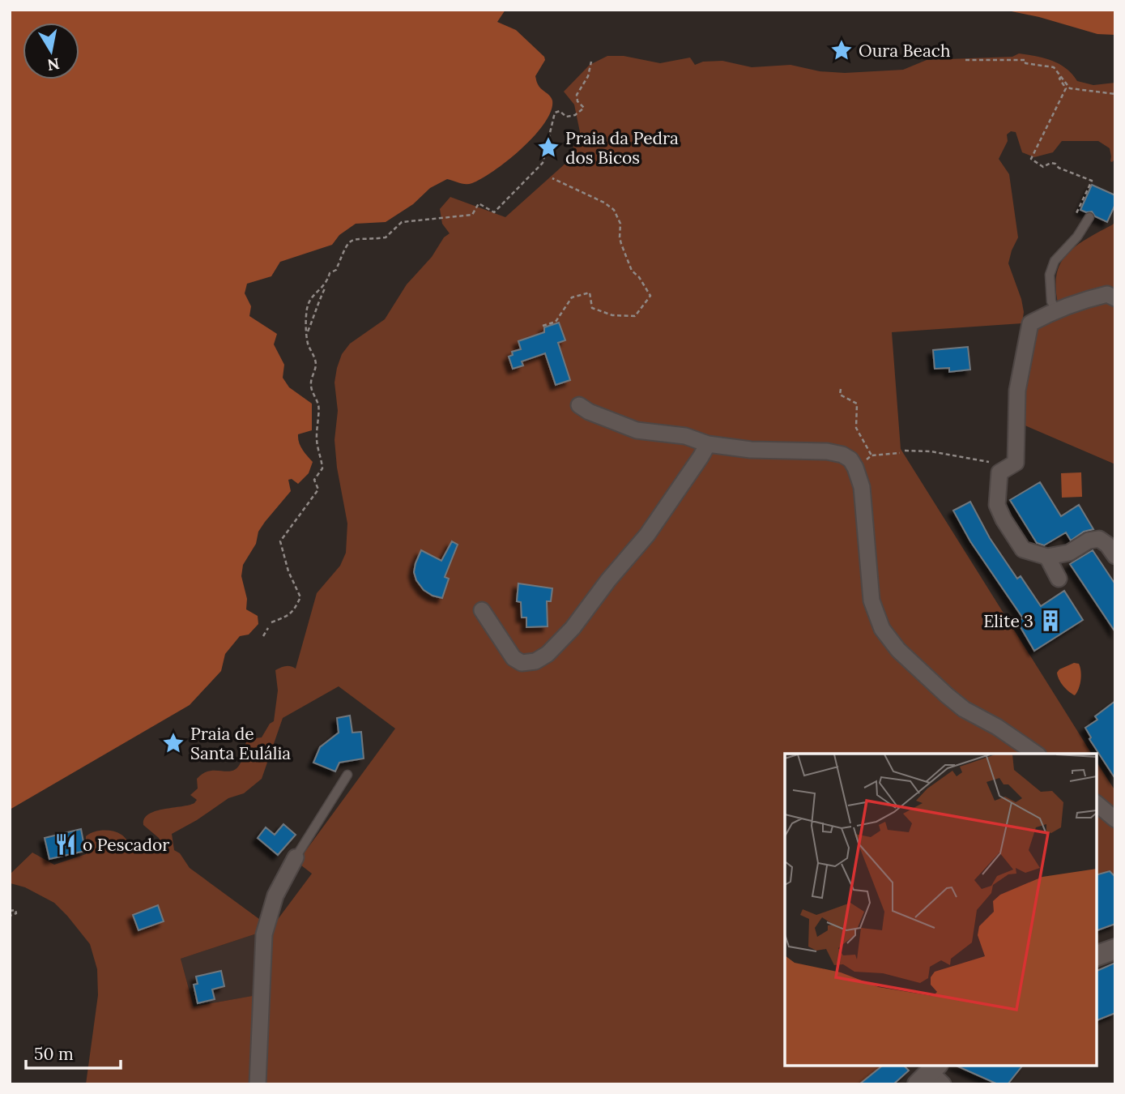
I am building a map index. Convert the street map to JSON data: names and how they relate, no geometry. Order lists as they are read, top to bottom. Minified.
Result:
{"places":{"place":["Oura Beach","Praia da Pedra dos Bicos","Praia de Santa Eulália"],"building":["Elite 3"],"restaurant":["o Pescador"]},"scale_bar":"50 m","north":"bottom"}
